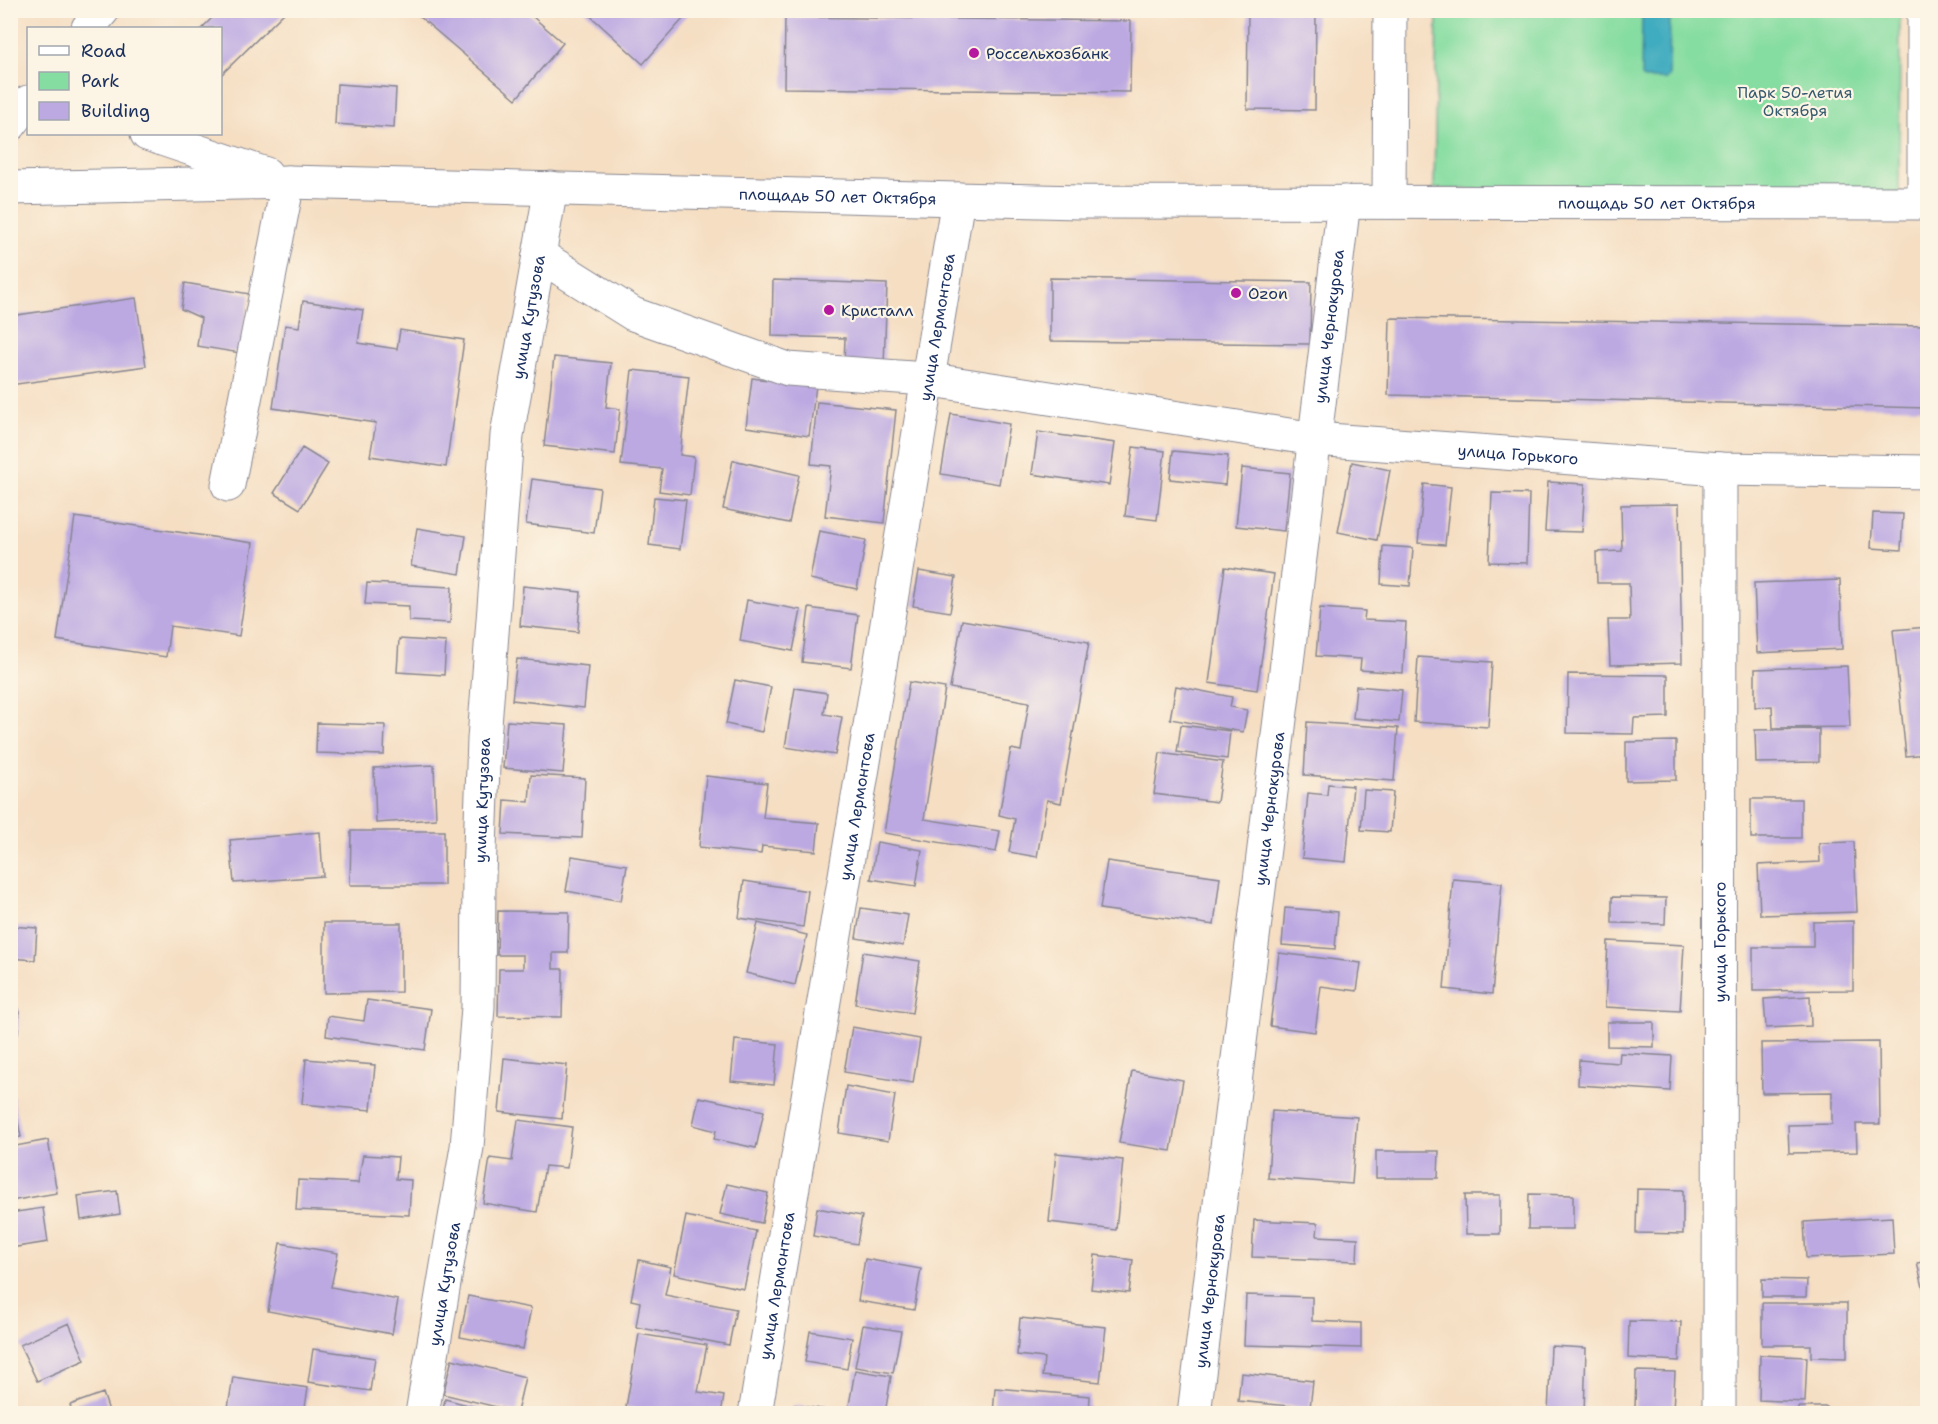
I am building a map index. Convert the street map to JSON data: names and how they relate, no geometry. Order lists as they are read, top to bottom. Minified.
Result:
{"streets":{"street":["площадь 50 лет Октября","улица Кутузова","улица Чернокурова","улица Лермонтова","улица Горького"]},"crossings":[["площадь 50 лет Октября","улица Кутузова"],["площадь 50 лет Октября","улица Чернокурова"],["площадь 50 лет Октября","улица Лермонтова"],["улица Кутузова","улица Горького"],["улица Чернокурова","улица Горького"],["улица Лермонтова","улица Горького"]],"parks":["Парк 50-летия Октября"],"places":["Россельхозбанк","Ozon","Кристалл"],"legend":["Road","Park","Building"]}
